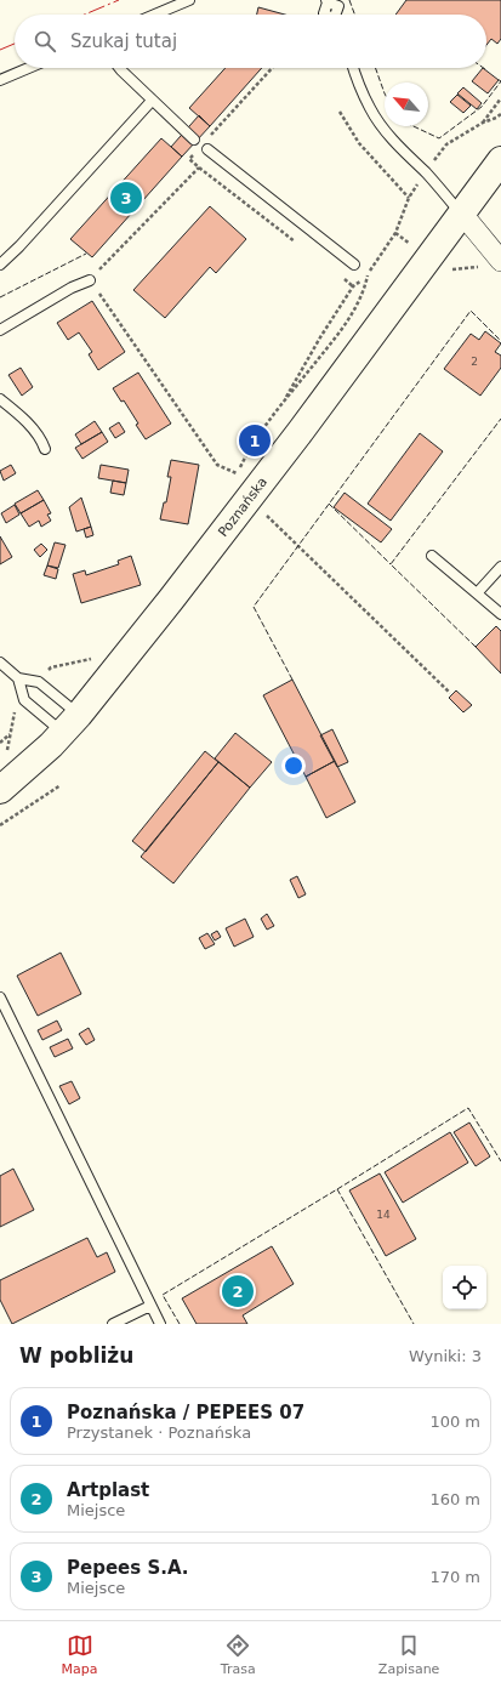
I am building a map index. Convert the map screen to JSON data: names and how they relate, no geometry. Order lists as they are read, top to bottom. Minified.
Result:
{"streets":{"main road":["Poznańska"]},"house_numbers":["2","14"],"north":"top left","page":{"search":"Szukaj tutaj","pins":["3","1","2"],"heading":["W pobliżu","Wyniki: 3"],"list":[{"mark":"1","name":"Poznańska / PEPEES 07","note":"Przystanek · Poznańska","value":"100 m"},{"mark":"2","name":"Artplast","note":"Miejsce","value":"160 m"},{"mark":"3","name":"Pepees S.A.","note":"Miejsce","value":"170 m"}],"nav":["Mapa","Trasa","Zapisane"]}}
